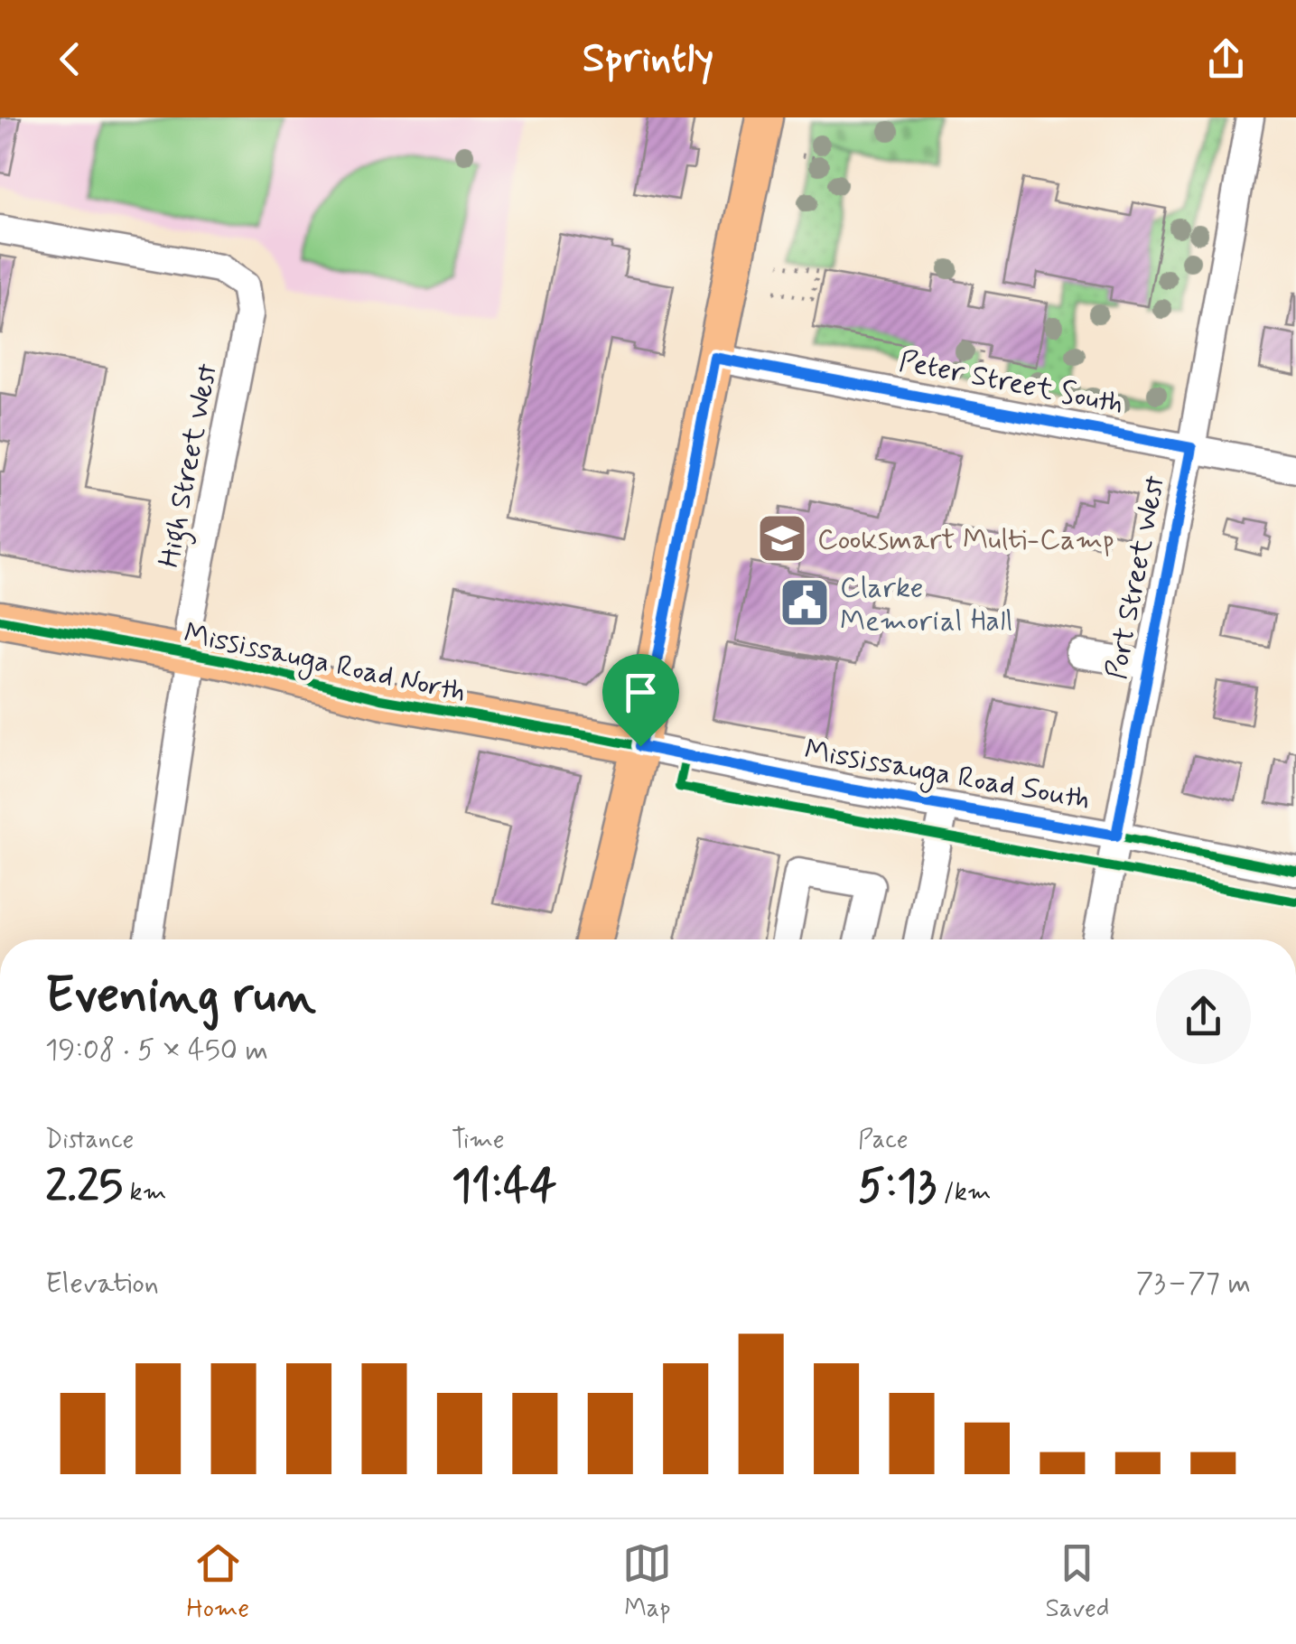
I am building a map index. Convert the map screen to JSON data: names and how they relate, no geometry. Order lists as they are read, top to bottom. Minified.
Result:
{"streets":{"main road":["Mississauga Road North"],"street":["Peter Street South","High Street West","Port Street West","Mississauga Road South"]},"crossings":[["Peter Street South","Port Street West"],["High Street West","Mississauga Road North"],["Port Street West","Mississauga Road South"],["Mississauga Road North","Mississauga Road South"]],"places":{"school or university":["Cooksmart Multi-Camp"],"public building":["Clarke Memorial Hall"]},"page":{"header":"Sprintly","heading":["Evening run","19:08 · 5 × 450 m"],"stats":[["Distance","2.25 km"],["Time","11:44"],["Pace","5:13 /km"]],"chart":["Elevation","73–77 m"],"tabs":["Home","Map","Saved"]}}
